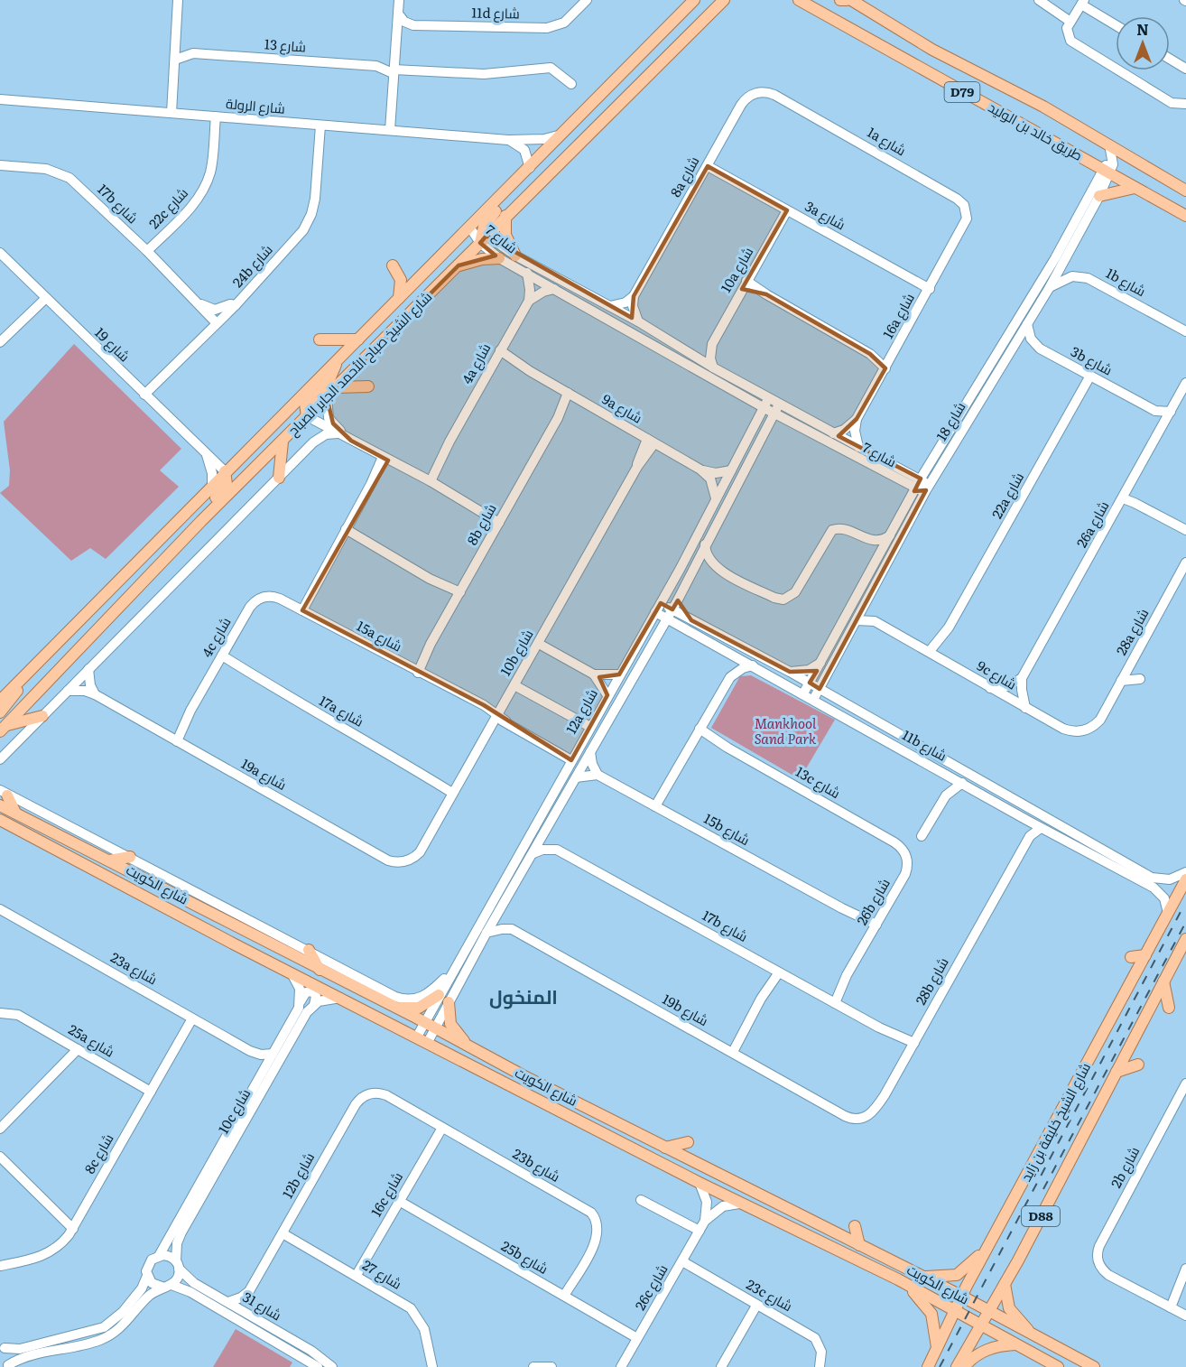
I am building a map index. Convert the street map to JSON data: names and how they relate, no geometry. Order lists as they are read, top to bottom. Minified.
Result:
{"streets":{"main road":["D79","طريق خالد بن الوليد","شارع الشيخ صباح الأحمد الجابر الصباح","شارع الكويت","شارع الشيخ خليفة بن زايد","D88"],"street":["11d شارع","شارع 13","شارع الرولة","1a شارع","8a شارع","17b شارع","22c شارع","3a شارع","شارع 7","24b شارع","10a شارع","1b شارع","16a شارع","شارع 19","3b شارع","4a شارع","9a شارع","شارع 18","22a شارع","8b شارع","26a شارع","28a شارع","15a شارع","4c شارع","10b شارع","9c شارع","17a شارع","12a شارع","11b شارع","19a شارع","13c شارع","15b شارع","26b شارع","23a شارع","28b شارع","19b شارع","25a شارع","10c شارع","8c شارع","23b شارع","2b شارع","12b شارع","16c شارع","25b شارع","شارع 27","26c شارع","23c شارع","شارع 31"]},"crossings":[["شارع الرولة","22c شارع"],["شارع الرولة","24b شارع"],["شارع الرولة","شارع الشيخ صباح الأحمد الجابر الصباح"],["طريق خالد بن الوليد","شارع 18"],["1a شارع","8a شارع"],["1a شارع","16a شارع"],["8a شارع","3a شارع"],["17b شارع","22c شارع"],["17b شارع","24b شارع"],["17b شارع","26b شارع"],["17b شارع","28b شارع"],["3a شارع","10a شارع"],["3a شارع","16a شارع"],["شارع 7","16a شارع"],["شارع 7","شارع الشيخ صباح الأحمد الجابر الصباح"],["شارع 7","شارع 18"],["شارع 7","12a شارع"],["24b شارع","شارع 19"],["1b شارع","شارع 18"],["شارع 19","شارع الشيخ صباح الأحمد الجابر الصباح"],["3b شارع","شارع 18"],["3b شارع","22a شارع"],["3b شارع","26a شارع"],["4a شارع","9a شارع"],["9a شارع","8b شارع"],["9a شارع","10b شارع"],["9a شارع","12a شارع"],["شارع 18","9c شارع"],["شارع 18","11b شارع"],["22a شارع","9c شارع"],["8b شارع","15a شارع"],["28a شارع","9c شارع"],["15a شارع","4c شارع"],["15a شارع","10b شارع"],["15a شارع","12a شارع"],["4c شارع","17a شارع"],["4c شارع","19a شارع"],["10b شارع","17a شارع"],["10b شارع","19a شارع"],["12a شارع","11b شارع"],["12a شارع","شارع الكويت"],["11b شارع","28b شارع"],["11b شارع","شارع الشيخ خليفة بن زايد"],["13c شارع","26b شارع"],["15b شارع","26b شارع"],["شارع الكويت","شارع الشيخ خليفة بن زايد"],["شارع الكويت","D88"],["شارع الكويت","26c شارع"],["23a شارع","10c شارع"],["23a شارع","8c شارع"],["28b شارع","19b شارع"],["25a شارع","8c شارع"],["10c شارع","شارع 31"],["23b شارع","12b شارع"],["23b شارع","16c شارع"],["23b شارع","25b شارع"],["12b شارع","شارع 27"],["16c شارع","25b شارع"],["16c شارع","شارع 27"],["25b شارع","26c شارع"],["26c شارع","23c شارع"]],"districts":["المنخول"],"parks":["Mankhool Sand Park"],"north":"top"}
